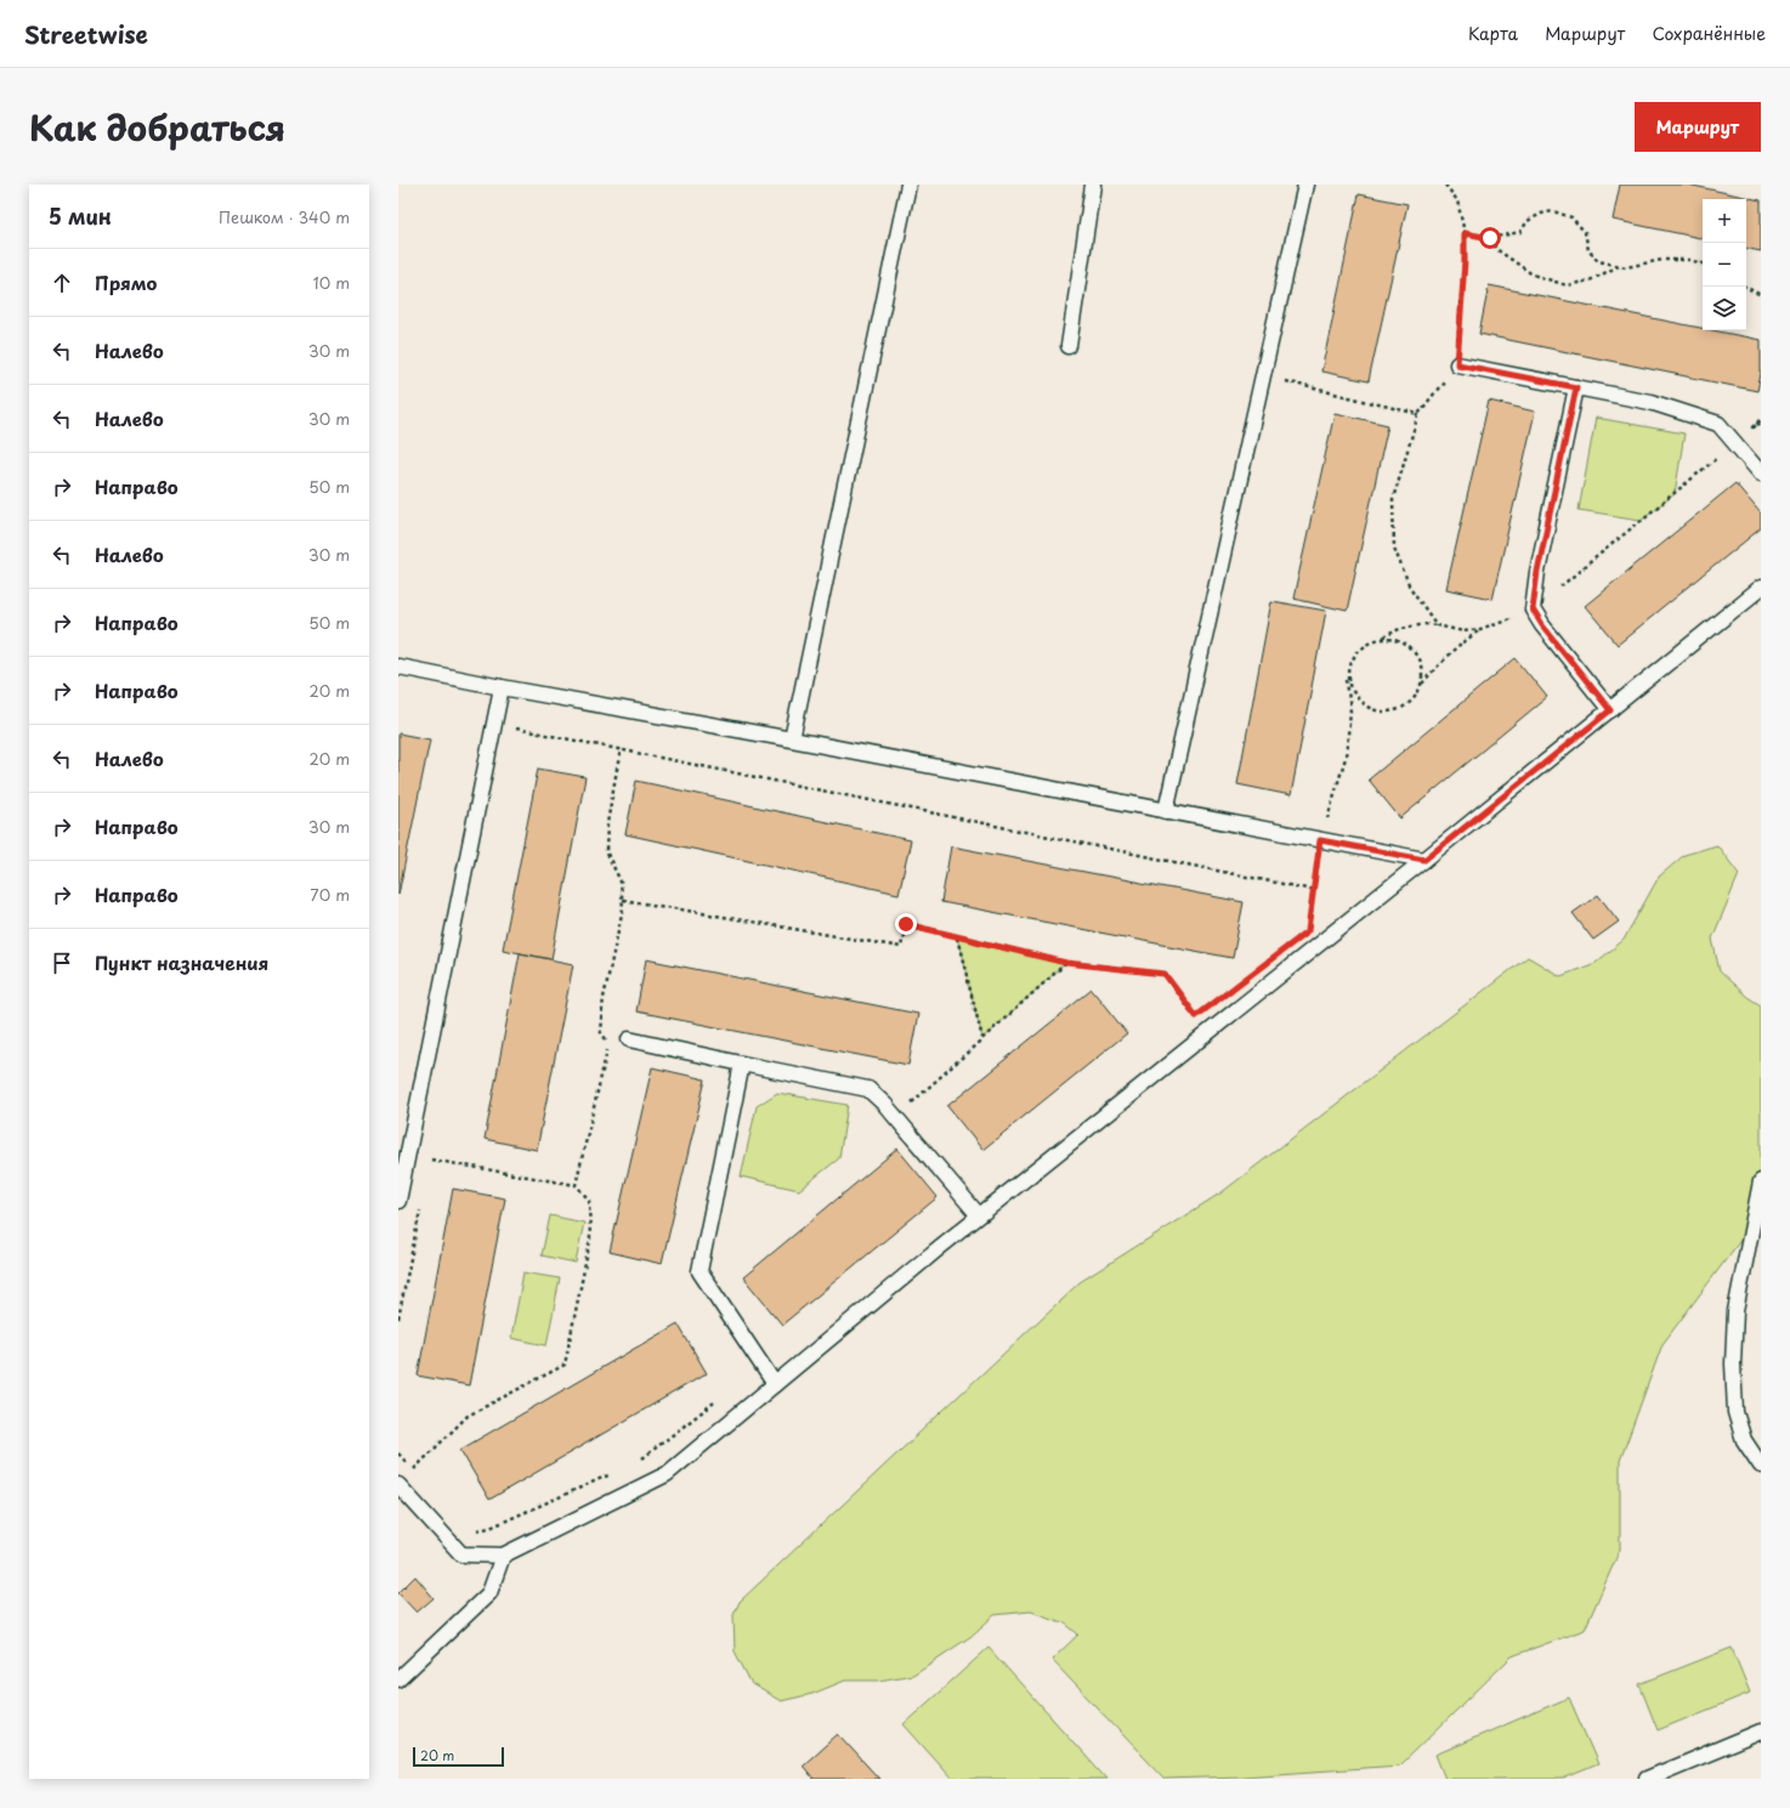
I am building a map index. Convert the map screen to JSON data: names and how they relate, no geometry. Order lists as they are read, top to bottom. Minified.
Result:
{"scale_bar":"20 m","page":{"header":"Streetwise","nav":["Карта","Маршрут","Сохранённые"],"title":"Как добраться","buttons":"Маршрут","heading":["5 мин","Пешком · 340 m"],"map_buttons":["+","−"],"list":[["Прямо","10 m"],["Налево","30 m"],["Налево","30 m"],["Направо","50 m"],["Налево","30 m"],["Направо","50 m"],["Направо","20 m"],["Налево","20 m"],["Направо","30 m"],["Направо","70 m"],"Пункт назначения"],"scale":"20 m"}}
